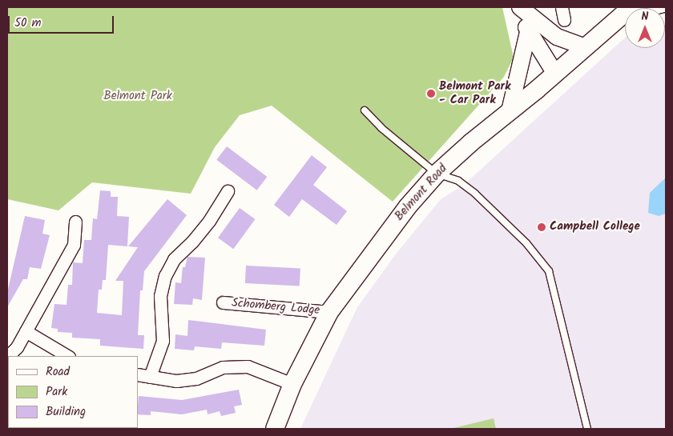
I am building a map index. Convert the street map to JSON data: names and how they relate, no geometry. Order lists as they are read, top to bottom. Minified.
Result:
{"streets":{"main road":["Belmont Road"],"street":["Schomberg Lodge"]},"crossings":[["Belmont Road","Schomberg Lodge"]],"parks":["Belmont Park"],"places":["Belmont Park - Car Park","Campbell College"],"legend":["Road","Park","Building"],"scale_bar":"50 m","north":"top"}
